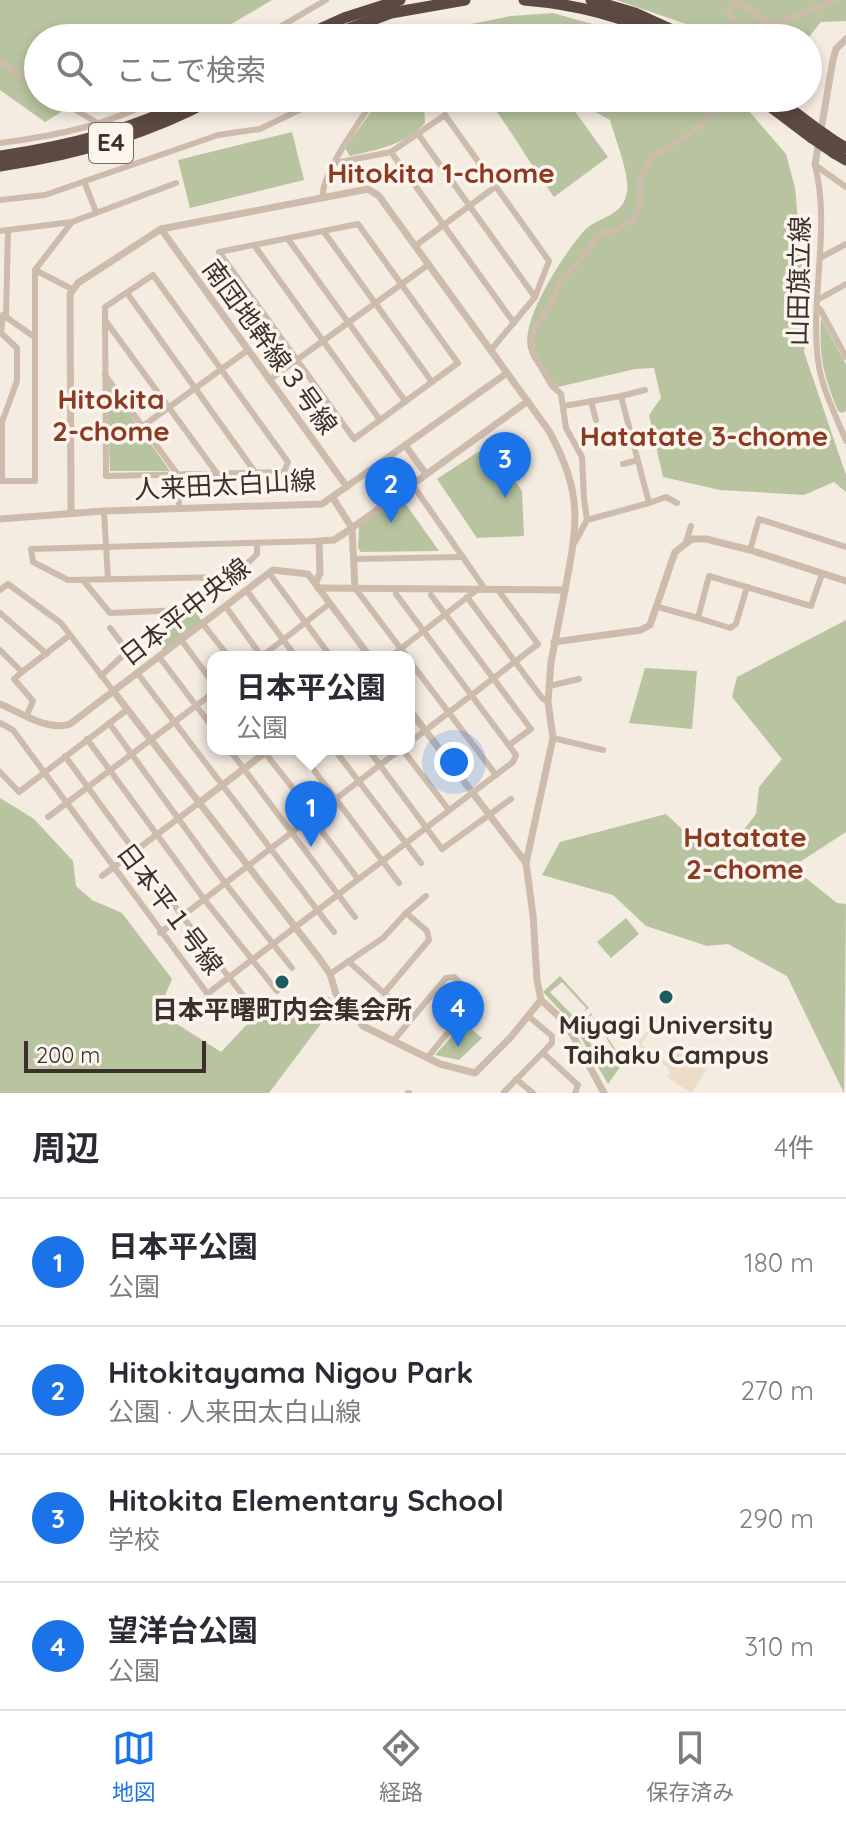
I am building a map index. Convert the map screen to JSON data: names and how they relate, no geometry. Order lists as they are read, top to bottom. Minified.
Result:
{"streets":{"highway":["E4"],"street":["山田旗立線","南団地幹線３号線","人来田太白山線","日本平中央線","日本平１号線"]},"crossings":[["南団地幹線３号線","人来田太白山線"]],"districts":["Hitokita 1-chome","Hitokita 2-chome","Hatatate 3-chome","Hatatate 2-chome"],"places":["日本平曙町内会集会所","Miyagi University Taihaku Campus"],"scale_bar":"200 m","page":{"search":"ここで検索","pins":["3","2","1","4"],"popup":["日本平公園","公園"],"scale":"200 m","heading":["周辺","4件"],"list":[{"mark":"1","name":"日本平公園","note":"公園","value":"180 m"},{"mark":"2","name":"Hitokitayama Nigou Park","note":"公園 · 人来田太白山線","value":"270 m"},{"mark":"3","name":"Hitokita Elementary School","note":"学校","value":"290 m"},{"mark":"4","name":"望洋台公園","note":"公園","value":"310 m"}],"nav":["地図","経路","保存済み"]}}
